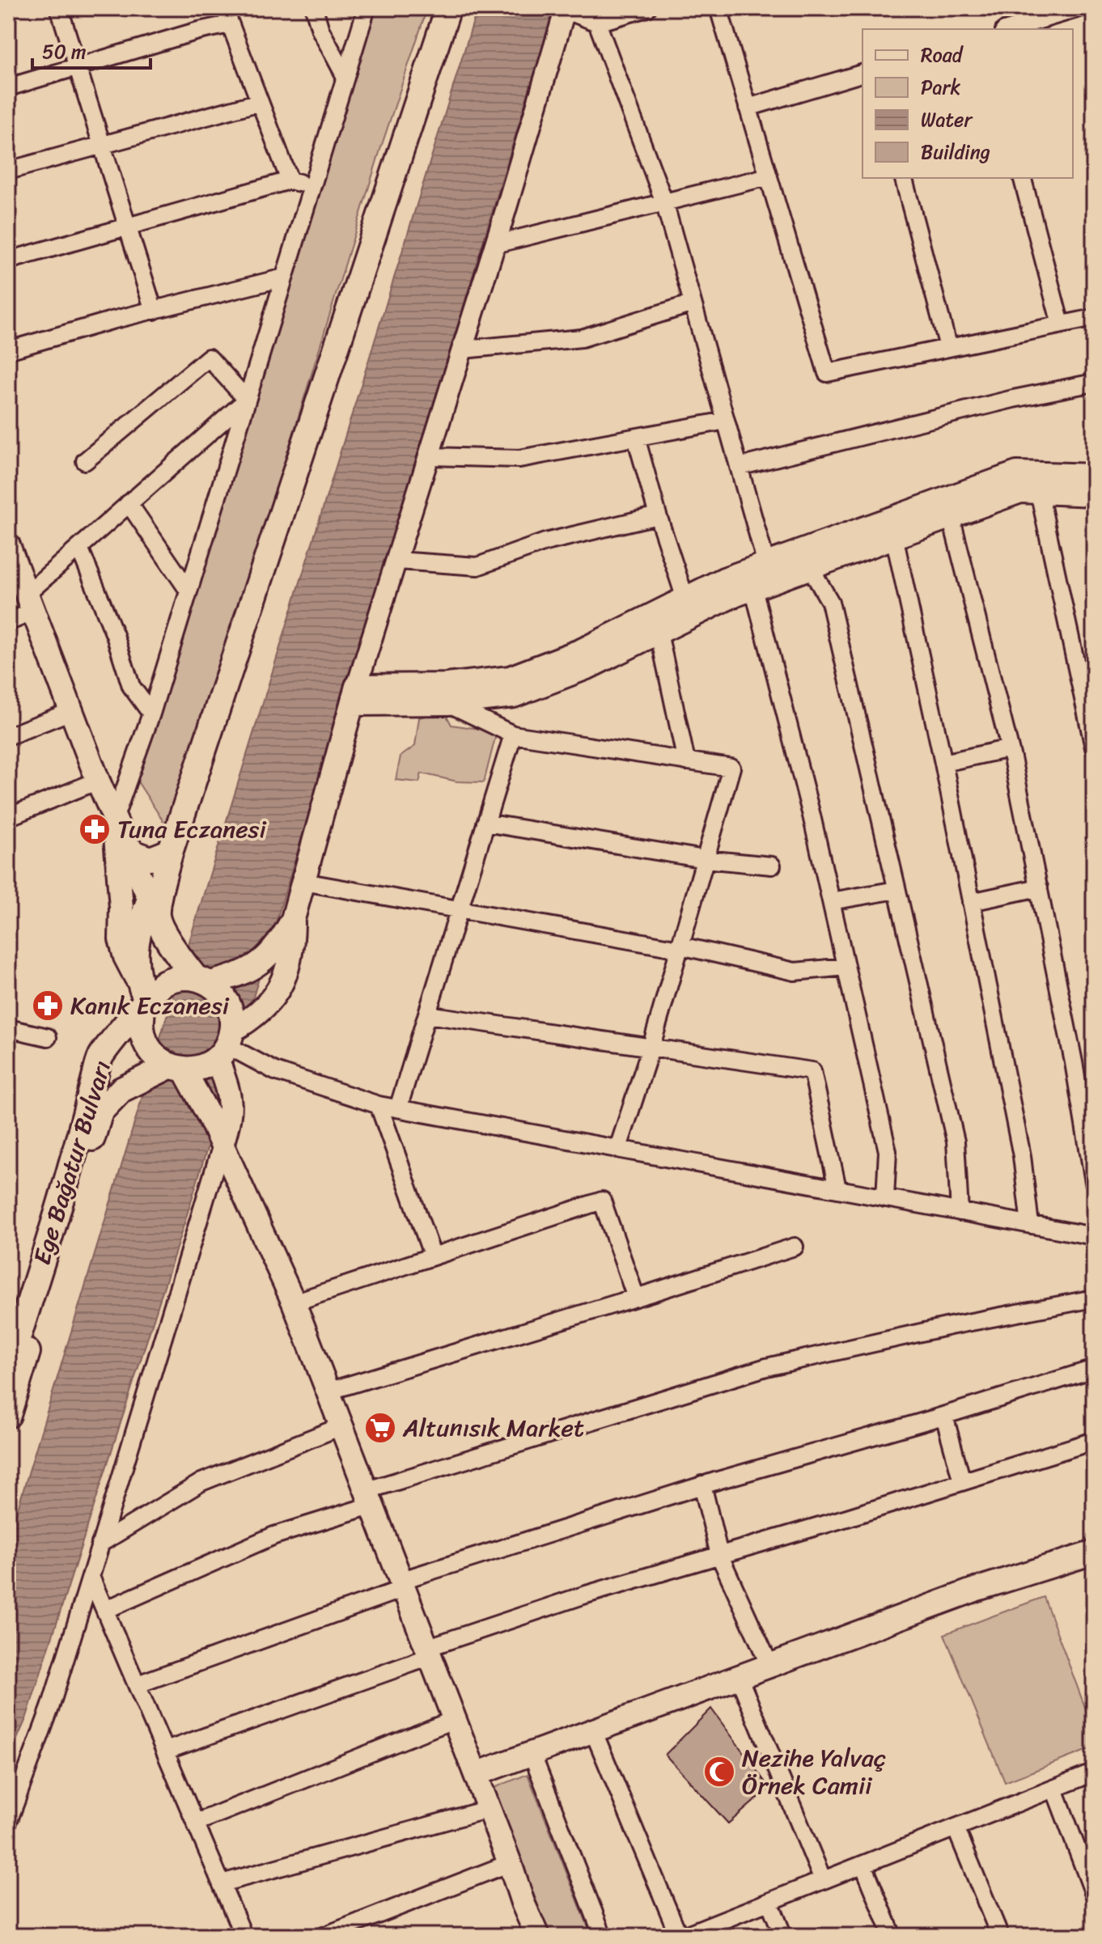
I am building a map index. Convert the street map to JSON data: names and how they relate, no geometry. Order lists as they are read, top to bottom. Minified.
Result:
{"streets":{"main road":["Ege Bağatur Bulvarı"]},"places":{"pharmacy":["Tuna Eczanesi","Kanık Eczanesi"],"supermarket":["Altunısık Market"],"mosque":["Nezihe Yalvaç Örnek Camii"]},"legend":["Road","Park","Water","Building"],"scale_bar":"50 m"}
